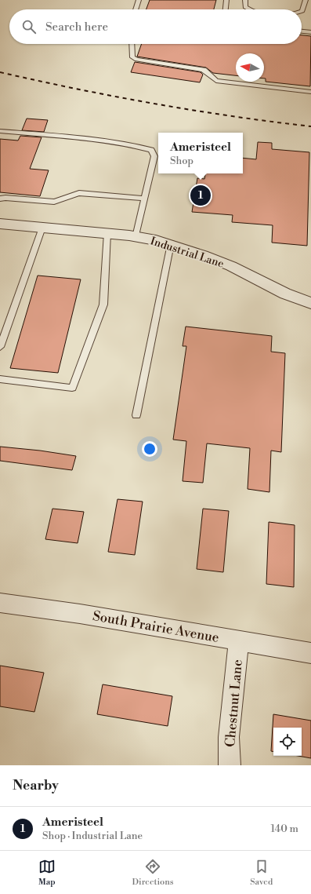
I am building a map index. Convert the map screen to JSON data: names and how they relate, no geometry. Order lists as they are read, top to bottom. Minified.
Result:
{"streets":{"street":["Industrial Lane","South Prairie Avenue","Chestnut Lane"]},"crossings":[["South Prairie Avenue","Chestnut Lane"]],"north":"left","page":{"search":"Search here","popup":["Ameristeel","Shop"],"pins":"1","heading":"Nearby","list":[{"mark":"1","name":"Ameristeel","note":"Shop · Industrial Lane","value":"140 m"}],"nav":["Map","Directions","Saved"]}}
